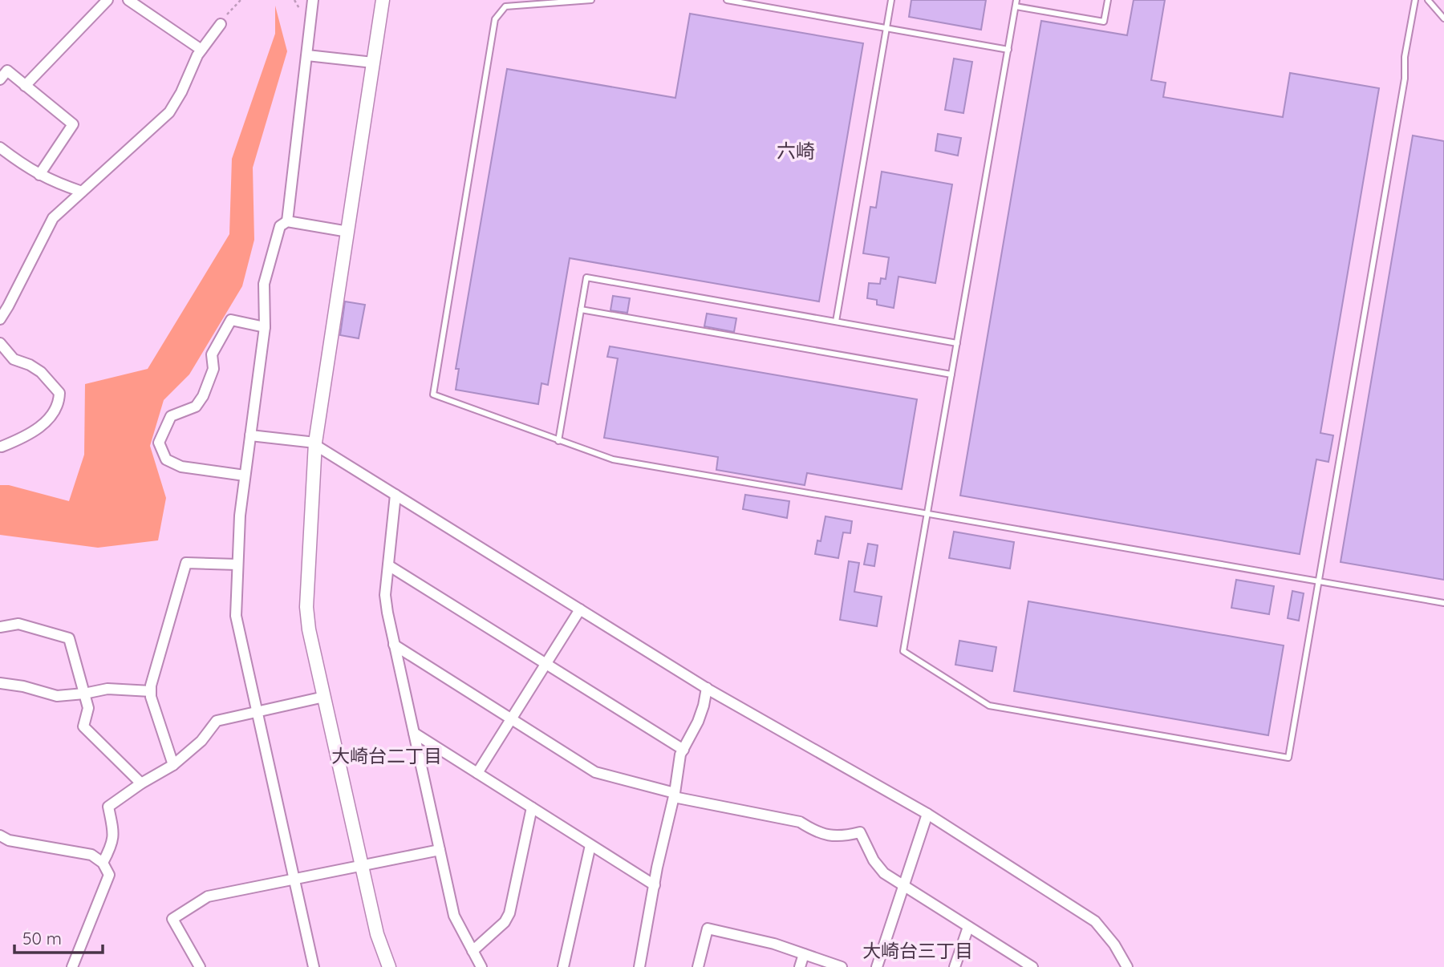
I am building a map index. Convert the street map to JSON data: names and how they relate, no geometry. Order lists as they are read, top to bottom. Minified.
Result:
{"districts":["六崎","大崎台二丁目","大崎台三丁目"],"scale_bar":"50 m"}
